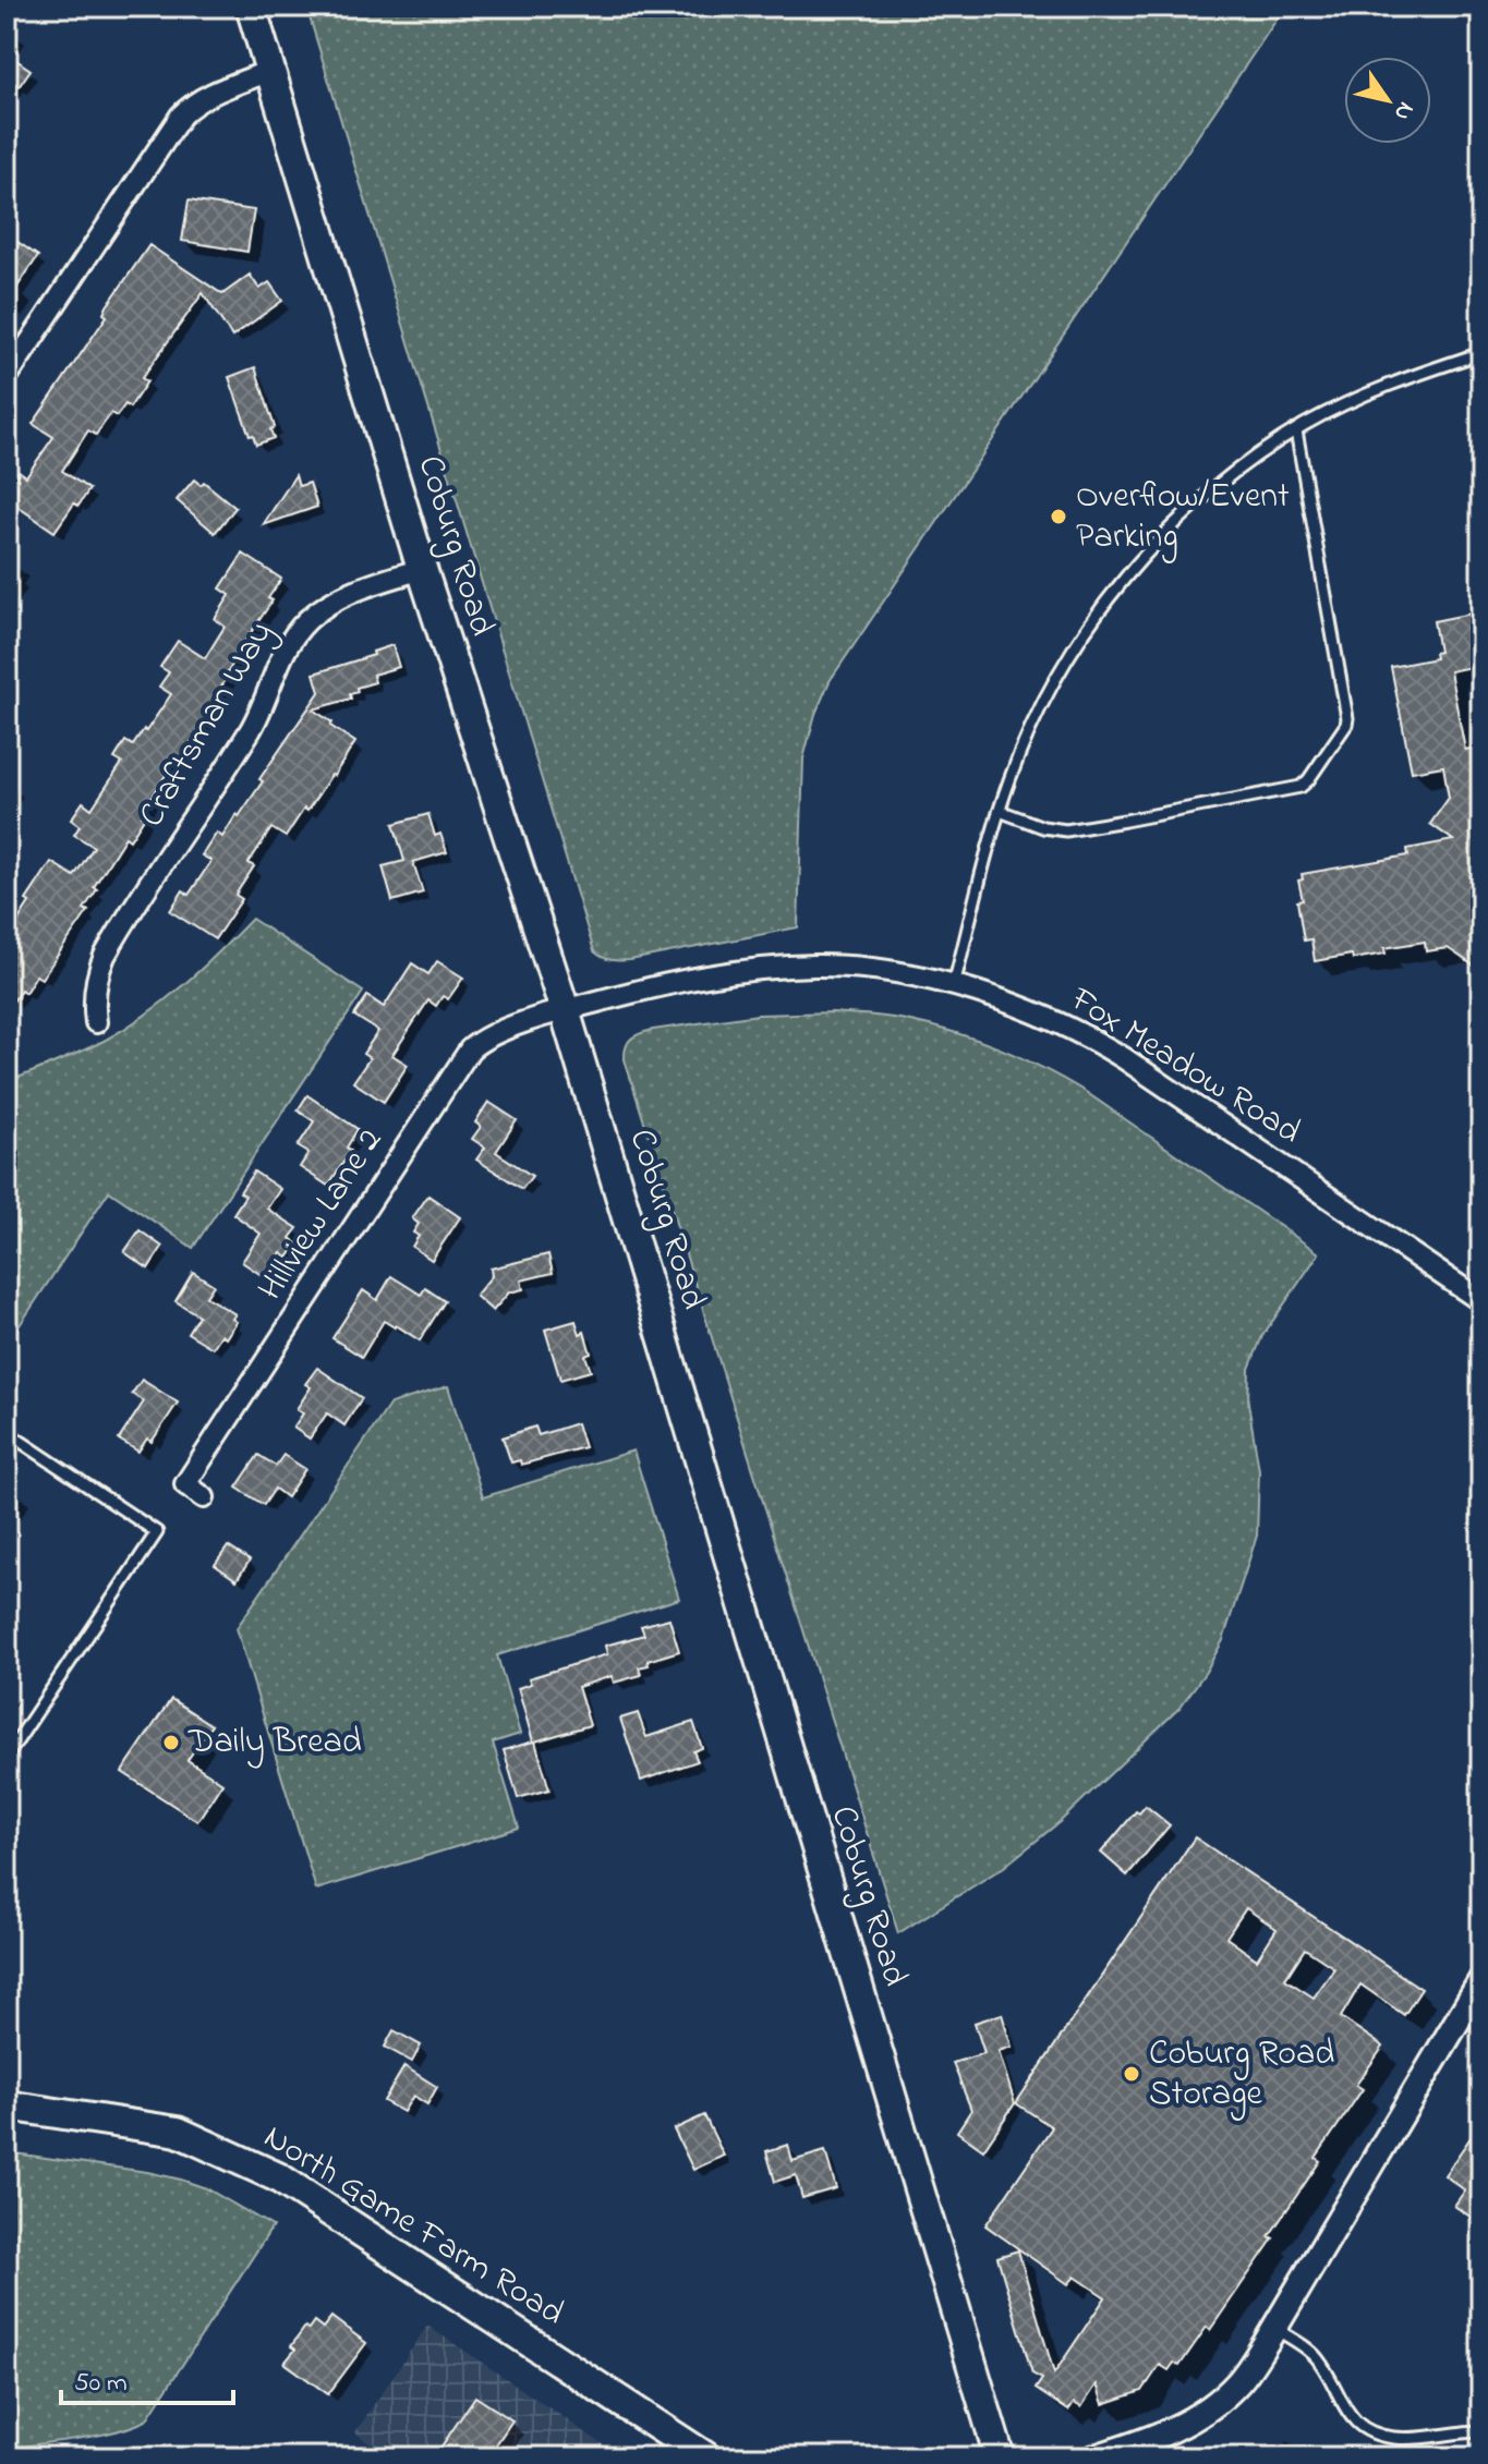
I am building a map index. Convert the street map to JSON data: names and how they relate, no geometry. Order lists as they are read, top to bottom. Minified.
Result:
{"streets":{"main road":["Coburg Road","North Game Farm Road"],"street":["Craftsman Way","Fox Meadow Road","Hillview Lane 2"]},"crossings":[["Coburg Road","Craftsman Way"],["Coburg Road","Fox Meadow Road"],["Coburg Road","Hillview Lane 2"],["Fox Meadow Road","Hillview Lane 2"]],"places":["Overflow/Event Parking","Daily Bread","Coburg Road Storage"],"scale_bar":"50 m","north":"bottom right"}
